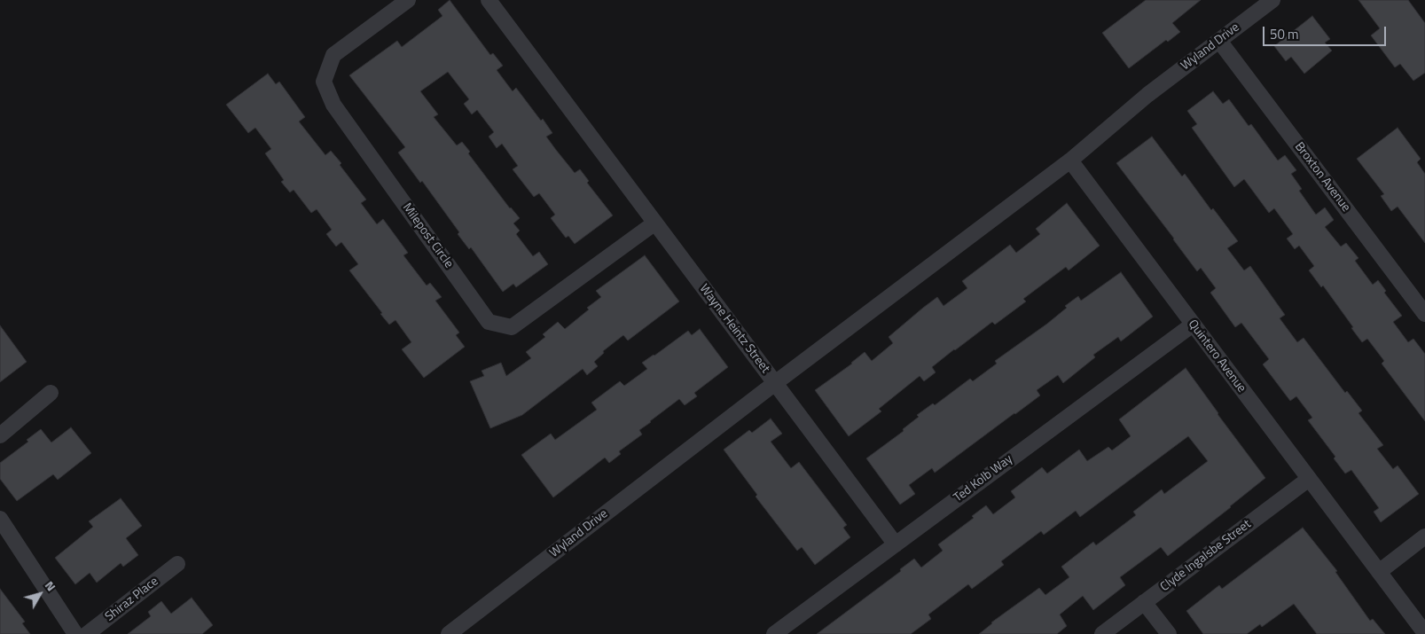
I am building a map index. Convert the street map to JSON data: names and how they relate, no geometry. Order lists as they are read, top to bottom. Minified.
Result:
{"streets":{"street":["Wyland Drive","Broxton Avenue","Milepost Circle","Wayne Heintz Street","Quintero Avenue","Ted Kolb Way","Clyde Ingalsbe Street","Shiraz Place"]},"crossings":[["Wyland Drive","Broxton Avenue"],["Wyland Drive","Wayne Heintz Street"],["Wyland Drive","Quintero Avenue"],["Milepost Circle","Wayne Heintz Street"],["Wayne Heintz Street","Quintero Avenue"],["Quintero Avenue","Ted Kolb Way"],["Quintero Avenue","Clyde Ingalsbe Street"]],"scale_bar":"50 m","north":"top right"}
